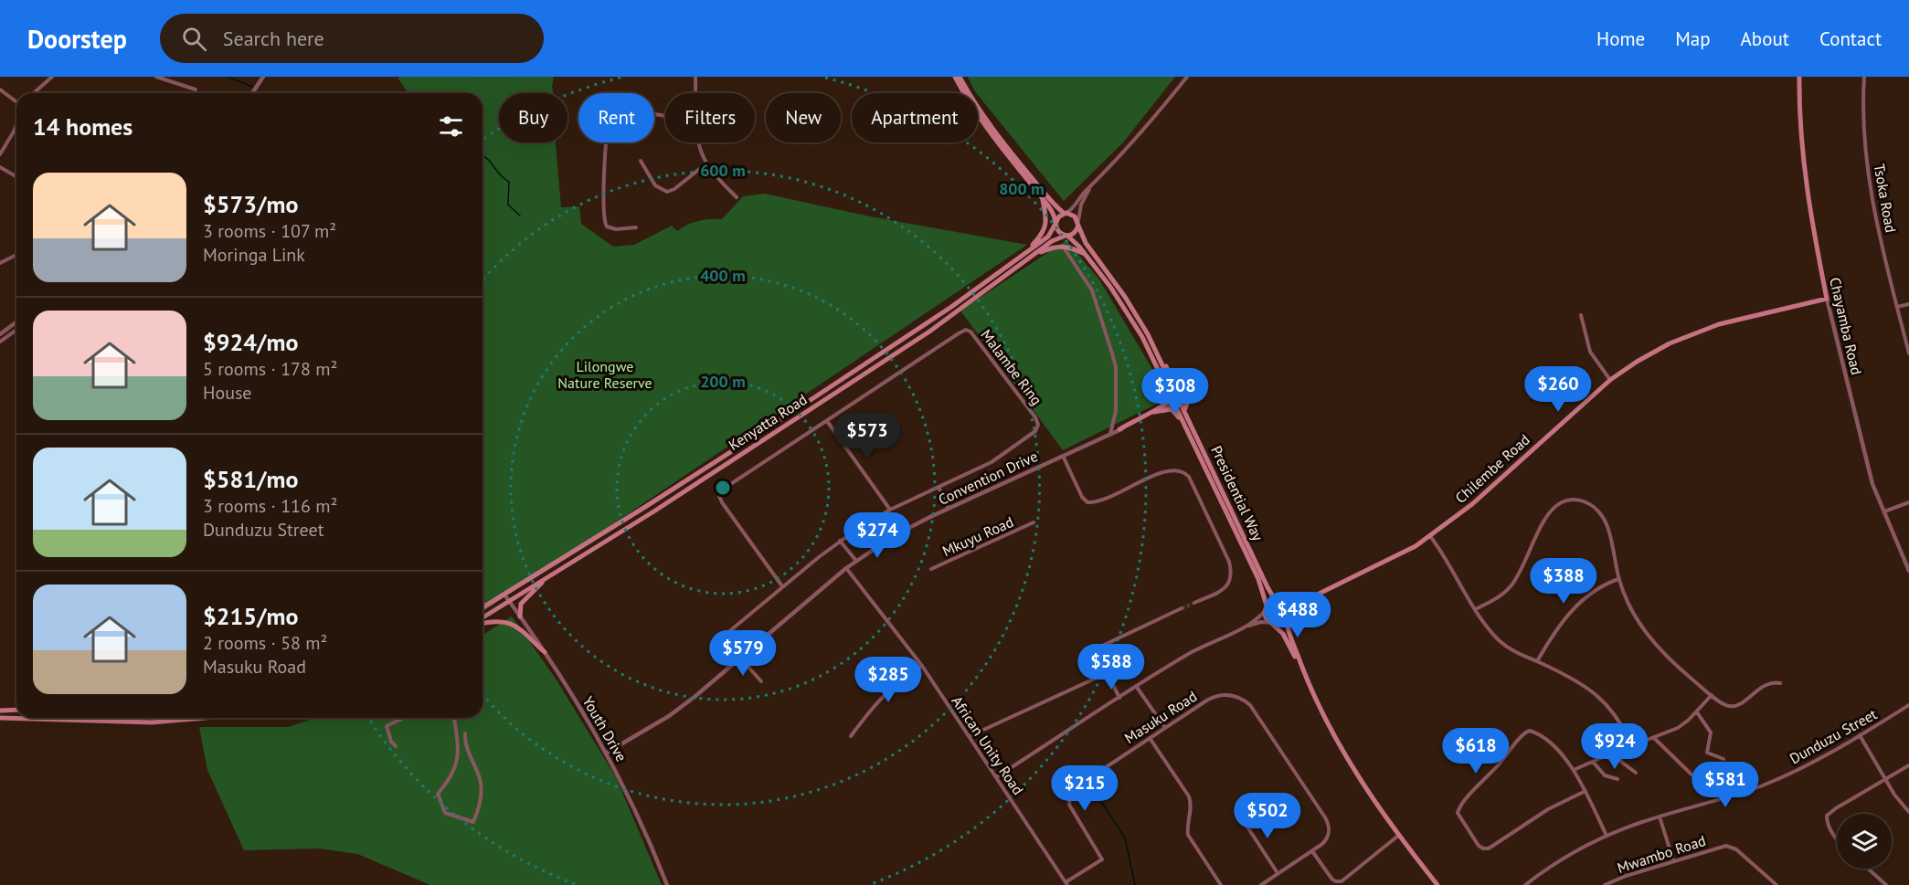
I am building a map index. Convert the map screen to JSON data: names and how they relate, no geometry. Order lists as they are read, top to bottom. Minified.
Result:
{"streets":{"main road":["Chayamba Road","Kenyatta Road","Chilembe Road","Presidential Way"],"street":["Tsoka Road","Malambe Ring","Convention Drive","Mkuyu Road","Masuku Road","Youth Drive","Dunduzu Street","African Unity Road","Mwambo Road"]},"crossings":[["Chayamba Road","Chilembe Road"],["Malambe Ring","Convention Drive"],["Kenyatta Road","Presidential Way"],["Kenyatta Road","Youth Drive"],["Convention Drive","Presidential Way"],["Convention Drive","Youth Drive"],["Convention Drive","African Unity Road"],["Masuku Road","African Unity Road"]],"parks":["Lilongwe Nature Reserve"],"page":{"header":"Doorstep","search":"Search here","nav":["Home","Map","About","Contact"],"chip":["Buy","Rent","Filters","New","Apartment"],"heading":"14 homes","list":[{"name":"$573/mo","note":"3 rooms · 107 m² · Moringa Link"},{"name":"$924/mo","note":"5 rooms · 178 m² · House"},{"name":"$581/mo","note":"3 rooms · 116 m² · Dunduzu Street"},{"name":"$215/mo","note":"2 rooms · 58 m² · Masuku Road"}],"price":["$260","$308","$573","$274","$388","$488","$579","$588","$285","$924","$618","$581","$215","$502"]},"rings":["600 m","800 m","400 m","200 m"]}
